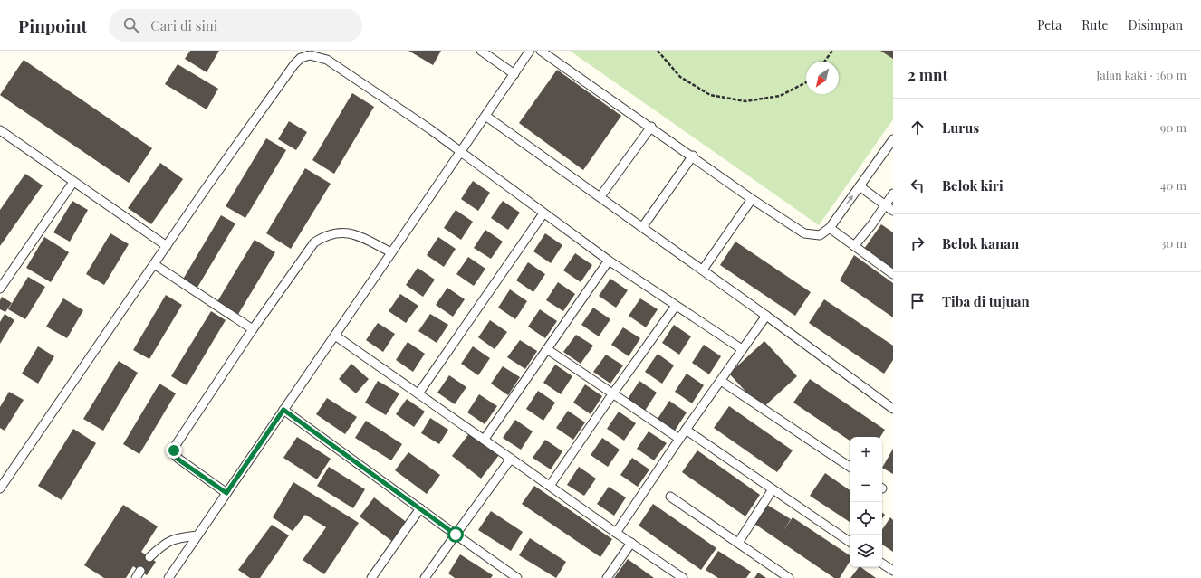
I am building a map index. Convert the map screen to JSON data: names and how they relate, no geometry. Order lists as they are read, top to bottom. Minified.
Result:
{"north":"bottom left","page":{"header":"Pinpoint","search":"Cari di sini","nav":["Peta","Rute","Disimpan"],"heading":["2 mnt","Jalan kaki · 160 m"],"list":[["Lurus","90 m"],["Belok kiri","40 m"],["Belok kanan","30 m"],"Tiba di tujuan"],"map_buttons":["+","−"]}}
